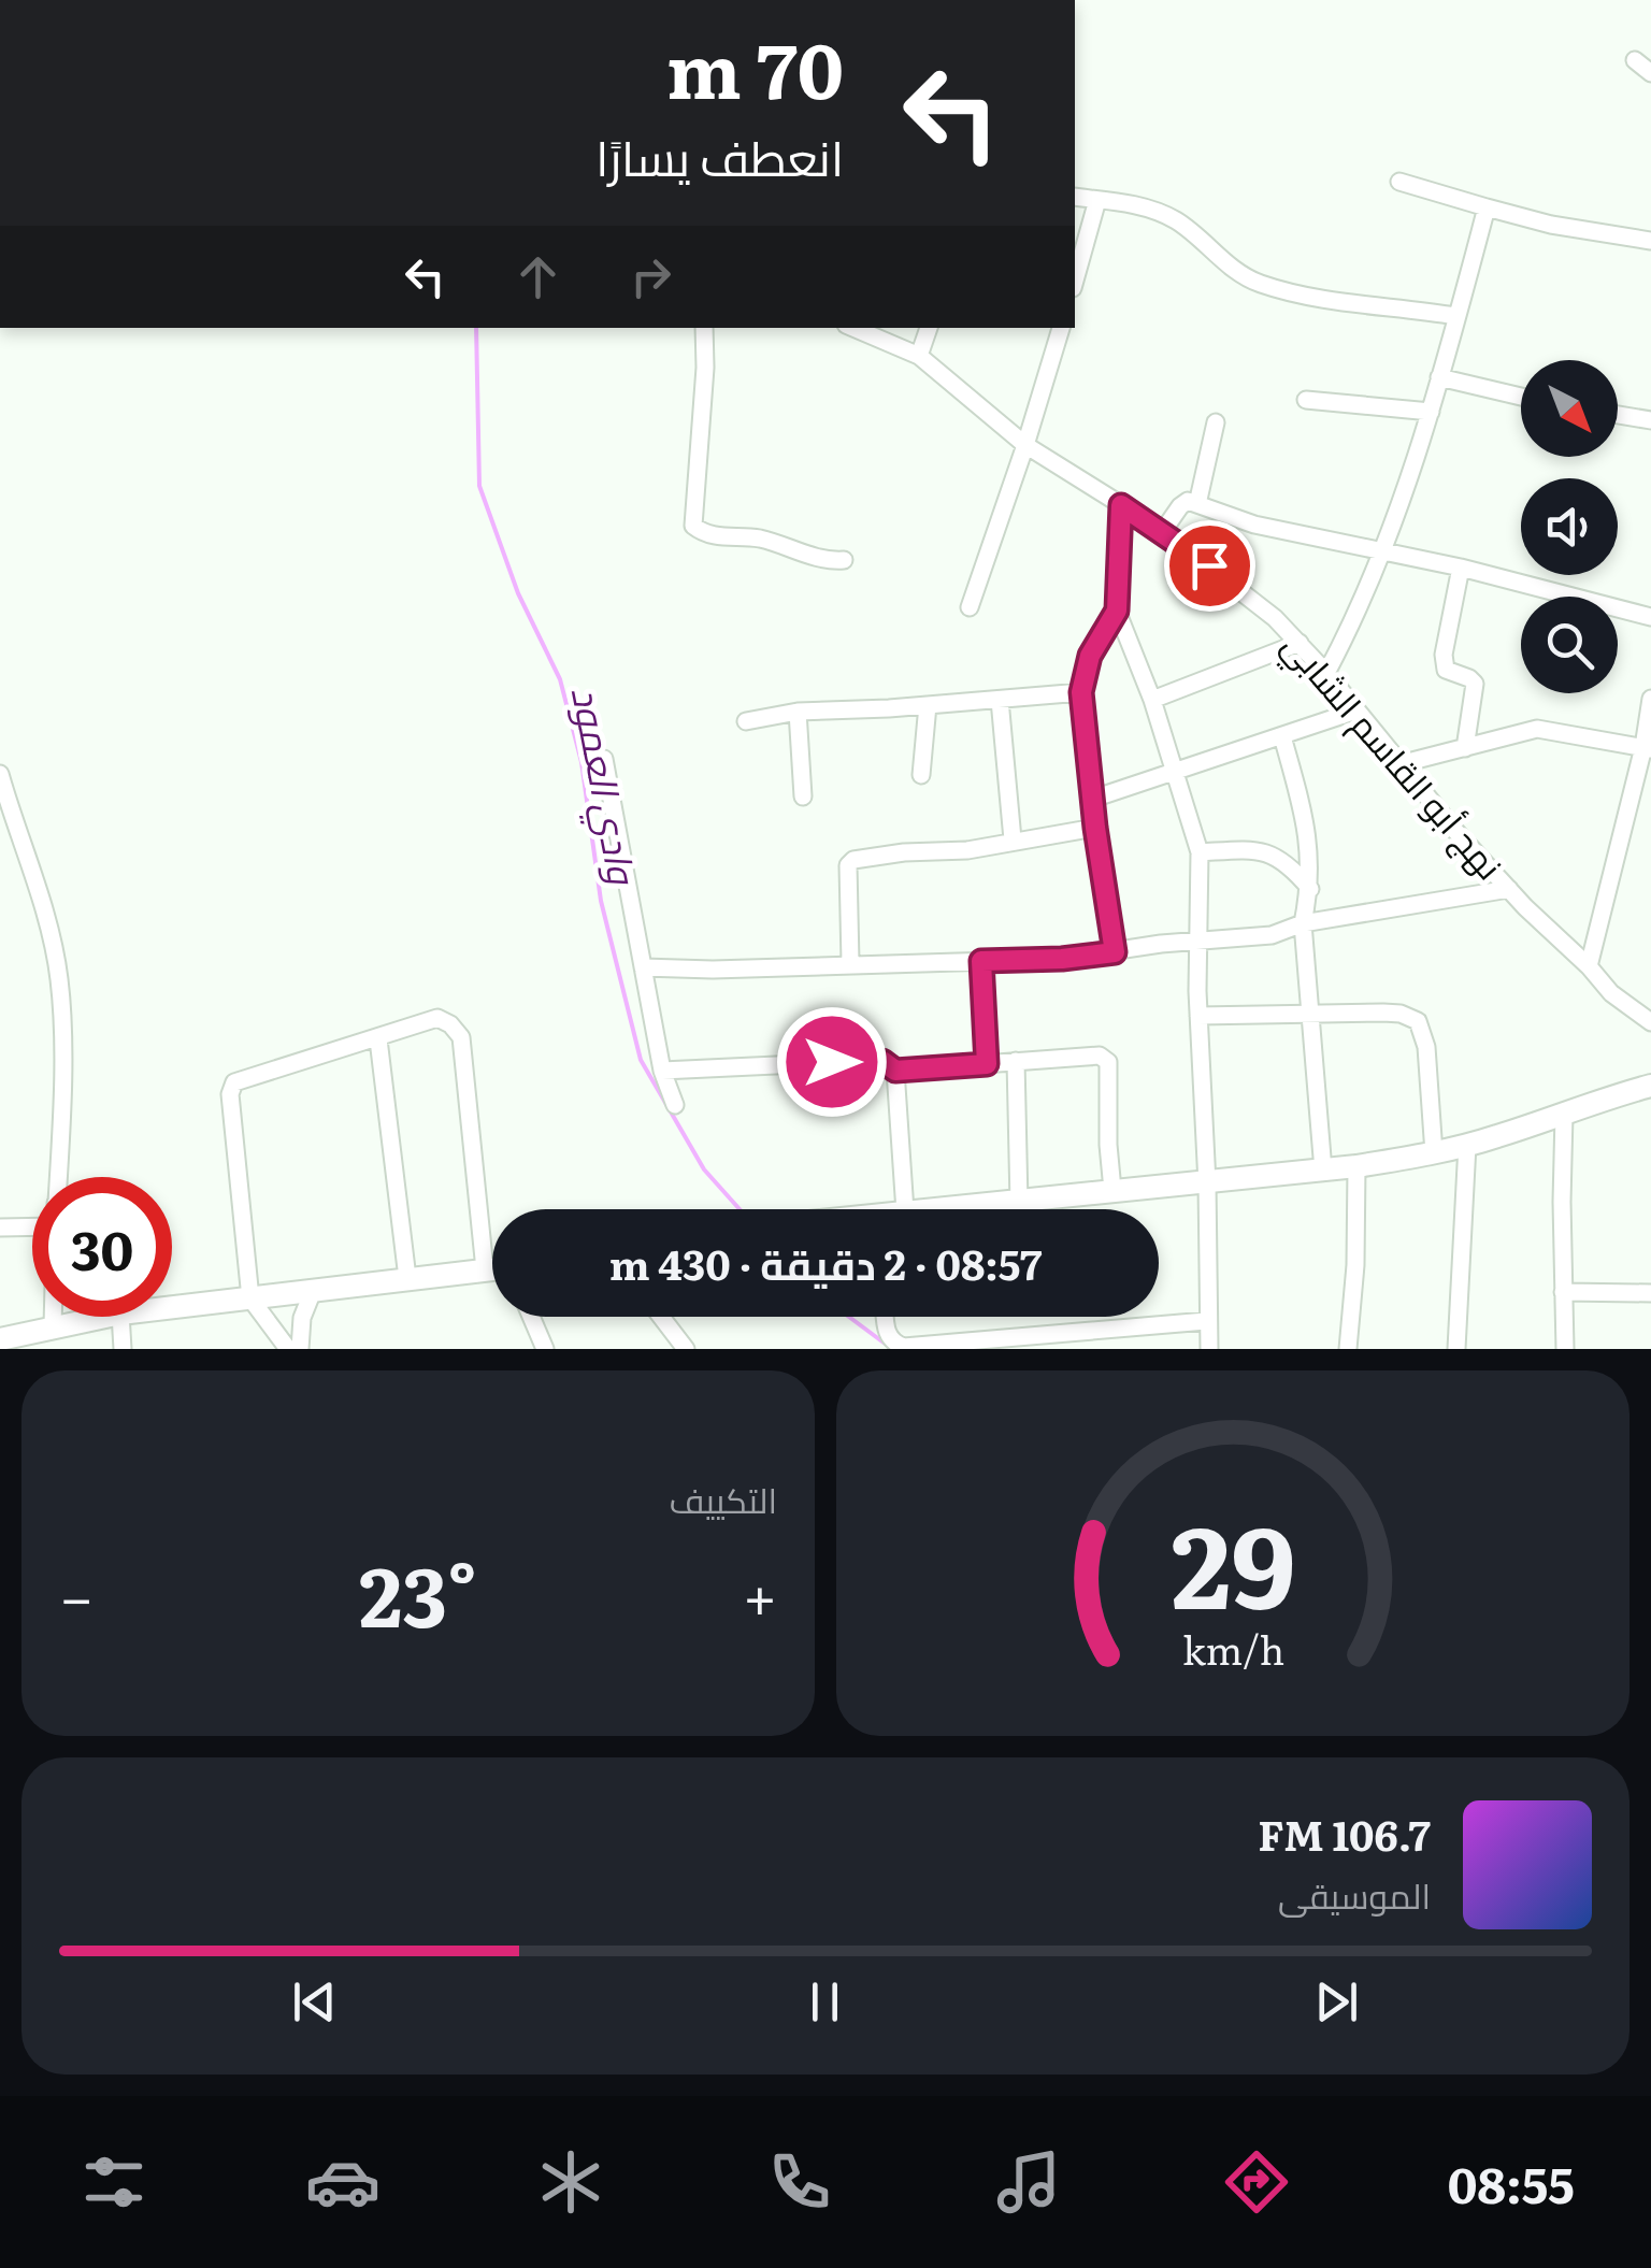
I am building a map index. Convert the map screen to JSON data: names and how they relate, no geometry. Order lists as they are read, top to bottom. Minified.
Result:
{"streets":{"street":["نهج أبو القاسم الشابي"]},"water":["وادي العمود"],"north":"bottom right","page":{"turn":["70 m","انعطف يسارًا"],"limit":"30","trip":"08:57 · 2 دقيقة · 430 m","tile":"التكييف","heat":["−","23°","+"],"song":["106.7 FM","الموسيقى"],"tabs":"08:55","gauge":["29","km/h"]}}
